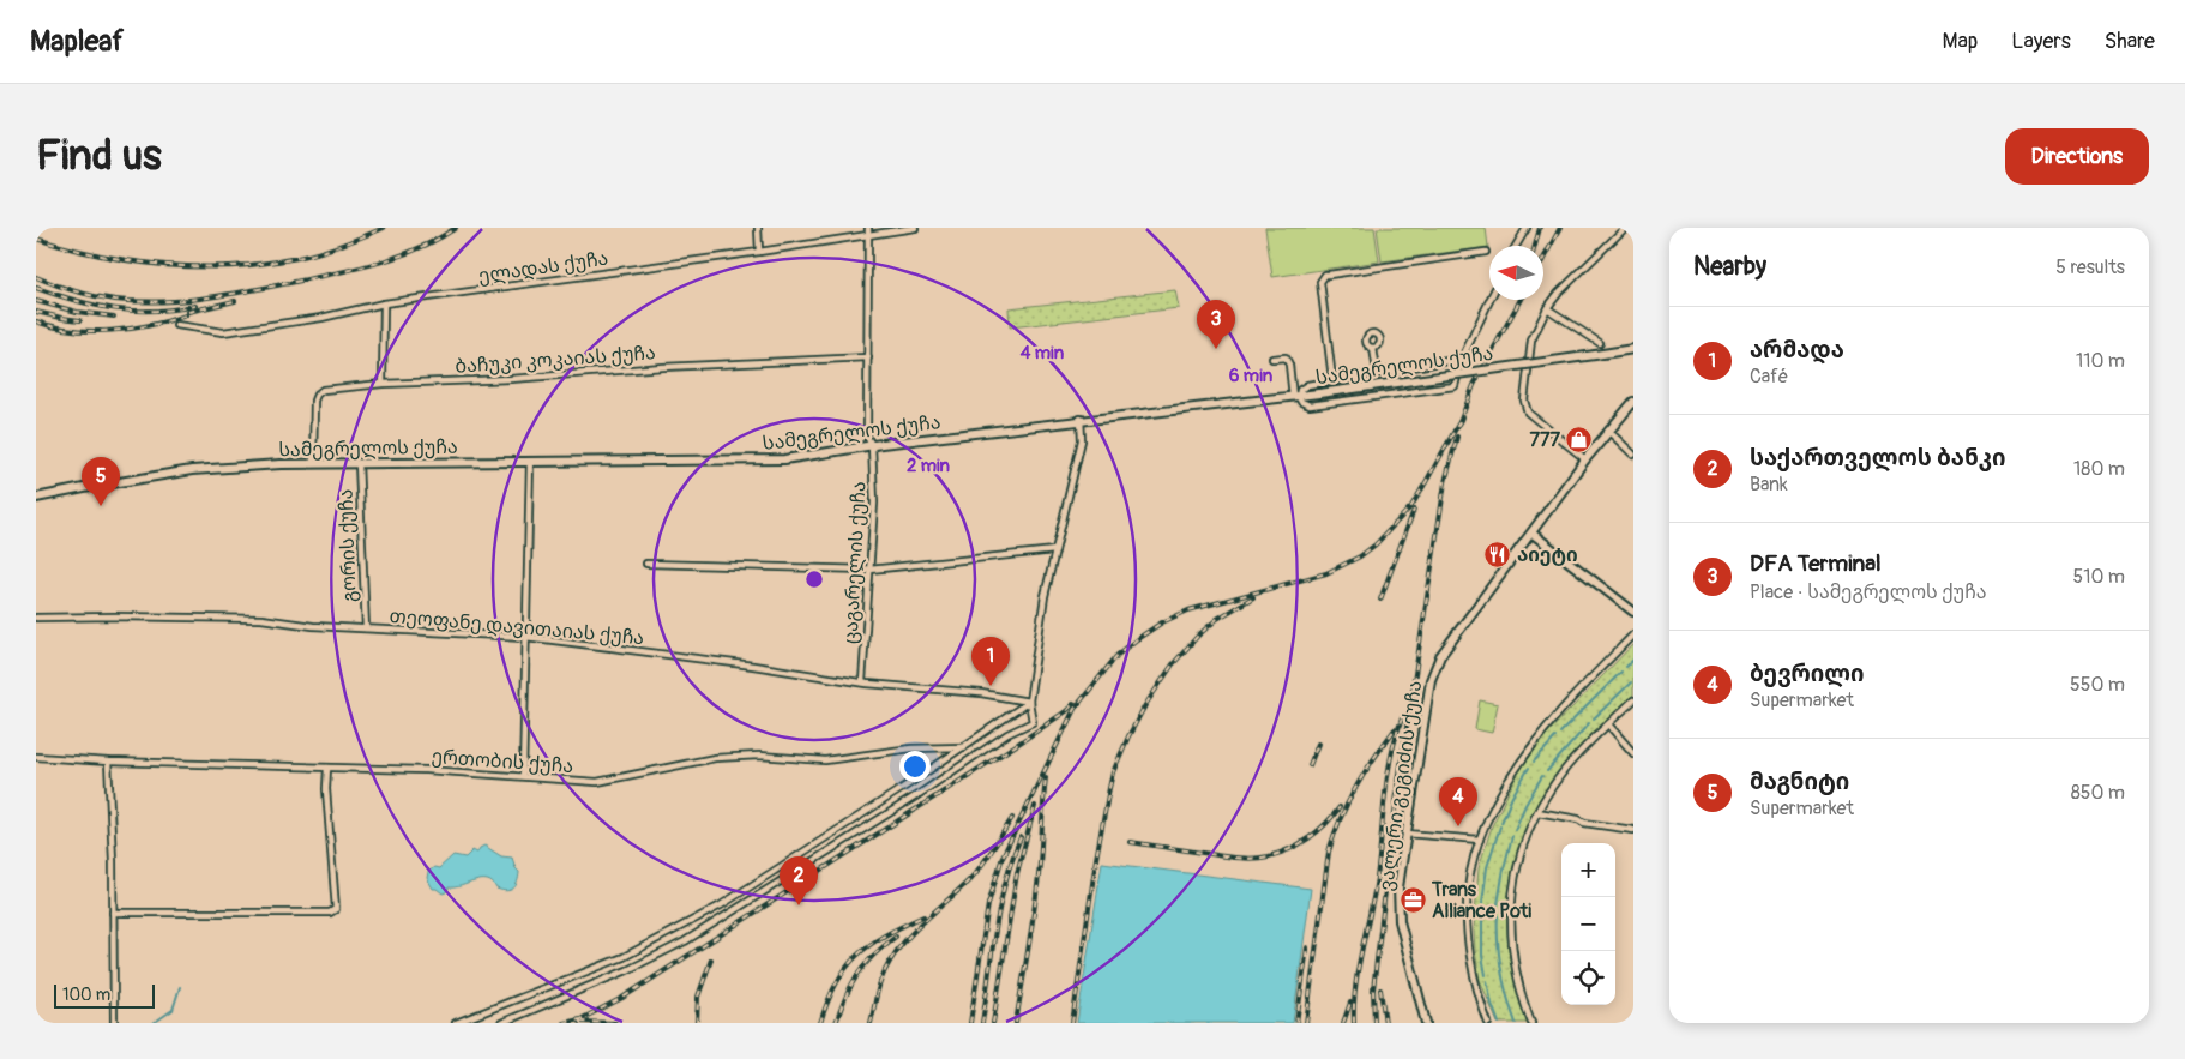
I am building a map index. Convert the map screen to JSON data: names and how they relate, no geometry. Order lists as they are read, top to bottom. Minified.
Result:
{"streets":{"main road":["სამეგრელოს ქუჩა","ვალერი გეგიძის ქუჩა"],"street":["ელადას ქუჩა","ბაჩუკი კოკაიას ქუჩა","გორის ქუჩა","ცაგარელის ქუჩა","თეოფანე დავითაიას ქუჩა","ერთობის ქუჩა"]},"crossings":[["ელადას ქუჩა","ცაგარელის ქუჩა"],["ბაჩუკი კოკაიას ქუჩა","სამეგრელოს ქუჩა"],["ბაჩუკი კოკაიას ქუჩა","ცაგარელის ქუჩა"],["სამეგრელოს ქუჩა","გორის ქუჩა"],["სამეგრელოს ქუჩა","ცაგარელის ქუჩა"],["გორის ქუჩა","თეოფანე დავითაიას ქუჩა"],["ცაგარელის ქუჩა","თეოფანე დავითაიას ქუჩა"]],"places":{"shop":["777"],"restaurant":["აიეტი"],"office":["Trans Alliance Poti"]},"scale_bar":"100 m","north":"left","page":{"header":"Mapleaf","nav":["Map","Layers","Share"],"buttons":"Directions","title":"Find us","heading":["Nearby","5 results"],"pins":["3","5","1","4","2"],"list":[{"mark":"1","name":"არმადა","note":"Café","value":"110 m"},{"mark":"2","name":"საქართველოს ბანკი","note":"Bank","value":"180 m"},{"mark":"3","name":"DFA Terminal","note":"Place · სამეგრელოს ქუჩა","value":"510 m"},{"mark":"4","name":"ბევრილი","note":"Supermarket","value":"550 m"},{"mark":"5","name":"მაგნიტი","note":"Supermarket","value":"850 m"}],"map_buttons":["+","−"],"scale":"100 m"},"rings":["4 min","6 min","2 min"]}
